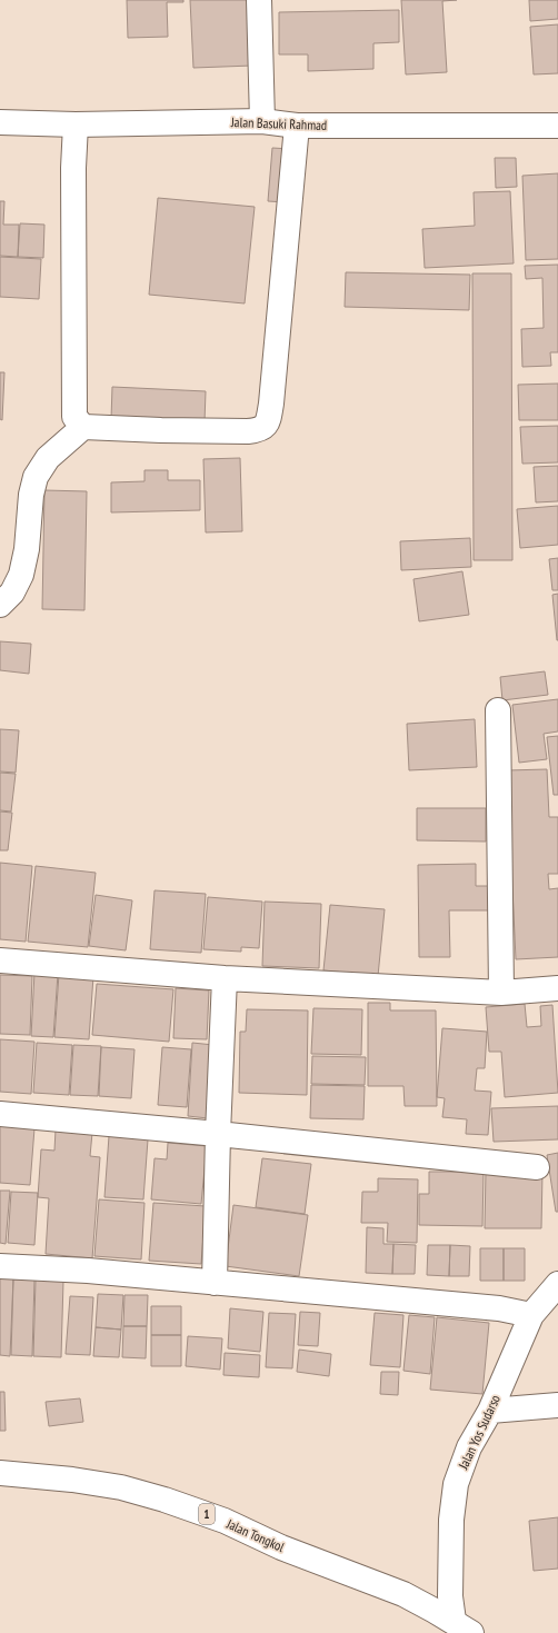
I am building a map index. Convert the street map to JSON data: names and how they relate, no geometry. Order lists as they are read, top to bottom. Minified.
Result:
{"streets":{"main road":["Jalan Basuki Rahmad","Jalan Yos Sudarso","1","Jalan Tongkol"]},"crossings":[["Jalan Yos Sudarso","Jalan Tongkol"]]}
